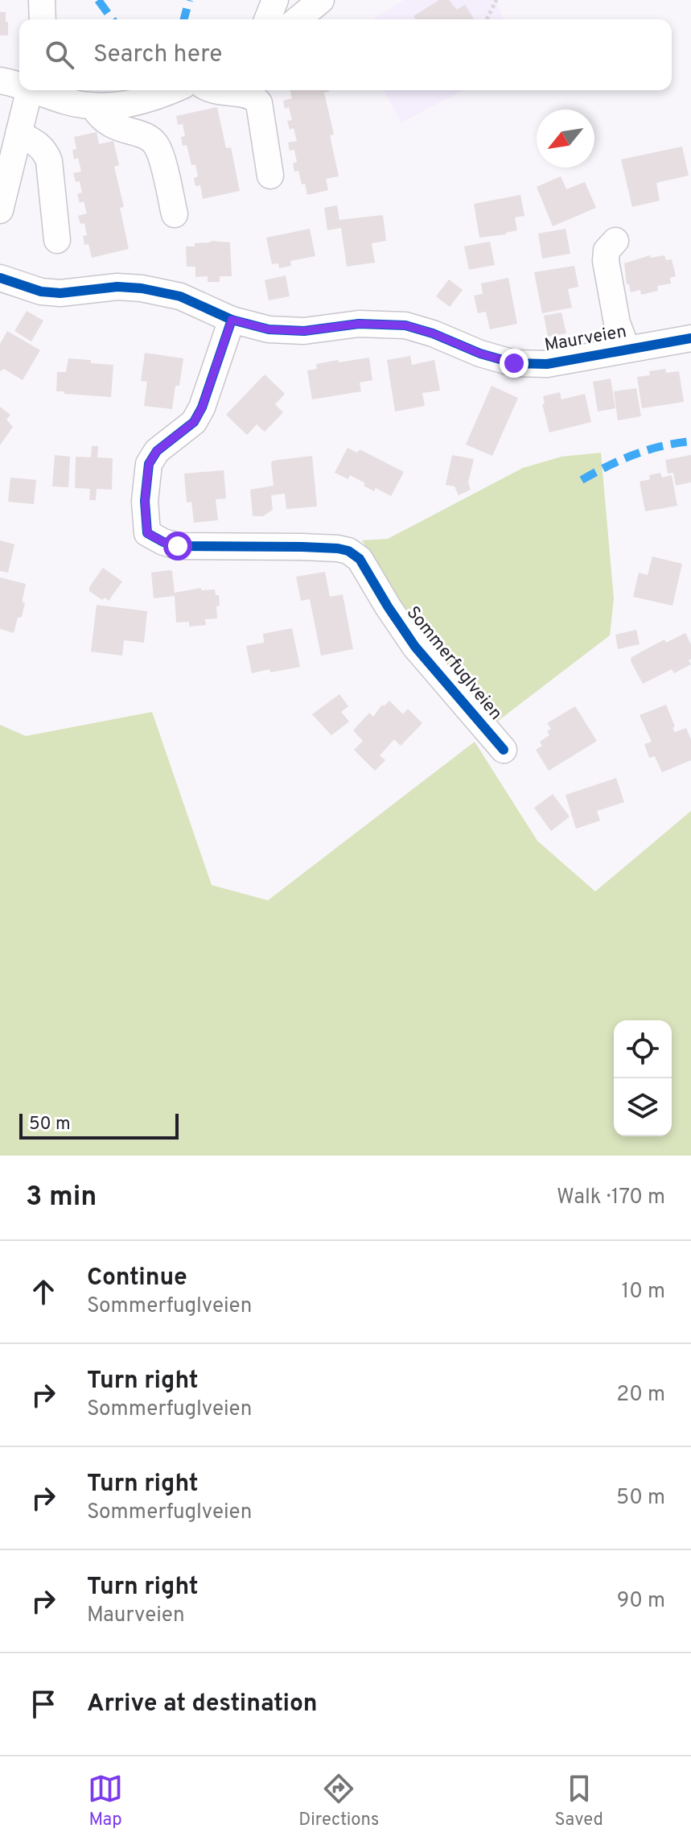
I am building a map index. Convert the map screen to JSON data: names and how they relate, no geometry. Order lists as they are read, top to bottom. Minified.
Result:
{"streets":{"street":["Maurveien","Sommerfuglveien"]},"crossings":[["Maurveien","Sommerfuglveien"]],"scale_bar":"50 m","north":"bottom left","page":{"search":"Search here","scale":"50 m","heading":["3 min","Walk · 170 m"],"list":[["Continue","Sommerfuglveien","10 m"],["Turn right","Sommerfuglveien","20 m"],["Turn right","Sommerfuglveien","50 m"],["Turn right","Maurveien","90 m"],"Arrive at destination"],"nav":["Map","Directions","Saved"]}}
